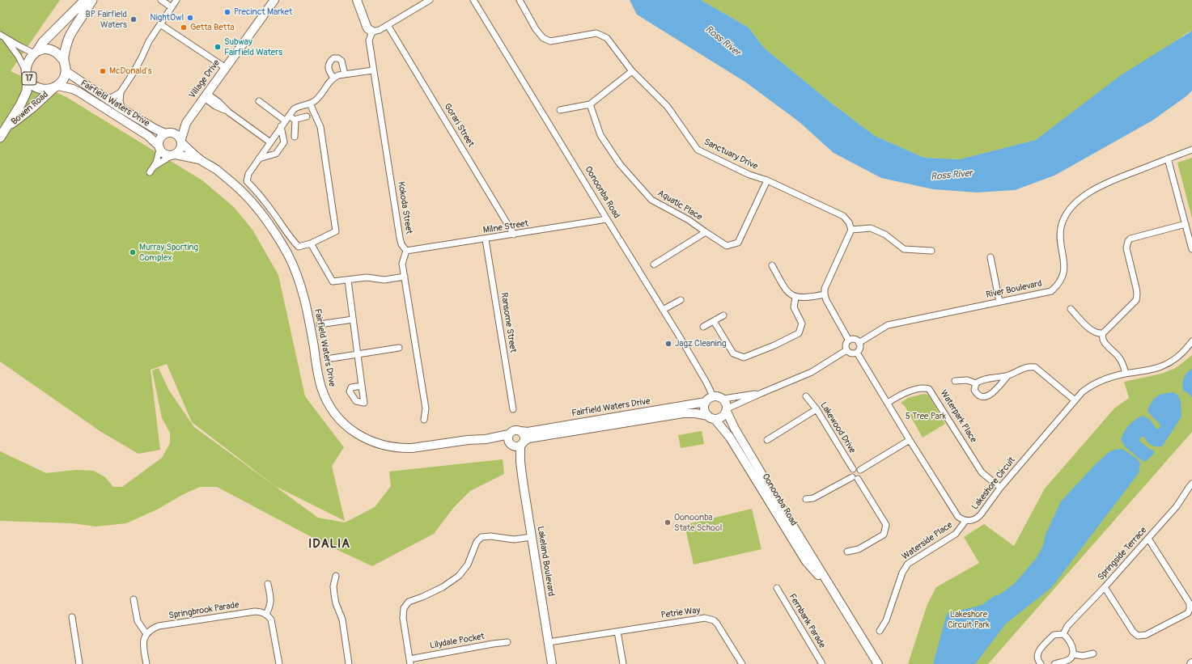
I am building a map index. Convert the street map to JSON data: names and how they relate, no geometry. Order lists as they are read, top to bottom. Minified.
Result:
{"streets":{"main road":["17","Bowen Road"],"street":["Village Drive","Fairfield Waters Drive","Gorari Street","Sanctuary Drive","Oonoonba Road","Aquatic Place","Kokoda Street","Milne Street","River Boulevard","Ransome Street","Waterpark Place","Lakewood Drive","Lakeshore Circuit","Waterside Place","Springside Terrace","Lakeland Boulevard","Springbrook Parade","Petrie Way","Fernbank Parade","Lilydale Pocket"]},"crossings":[["Village Drive","Fairfield Waters Drive"],["Fairfield Waters Drive","Bowen Road"],["Fairfield Waters Drive","Oonoonba Road"],["Fairfield Waters Drive","Lakeland Boulevard"],["Gorari Street","Milne Street"],["Sanctuary Drive","Aquatic Place"],["Oonoonba Road","Milne Street"],["Kokoda Street","Milne Street"],["Milne Street","Ransome Street"],["Waterpark Place","Lakeshore Circuit"],["Lakeshore Circuit","Waterside Place"],["Lakeland Boulevard","Petrie Way"]],"districts":["IDALIA"],"water":["Ross River"],"parks":["5 Tree Park","Lakeshore Circuit Park"],"places":["Precinct Market","NightOwl","BP Fairfield Waters","Getta Betta","Subway Fairfield Waters","McDonald's","Murray Sporting Complex","Jagz Cleaning","Oonoonba State School"]}
